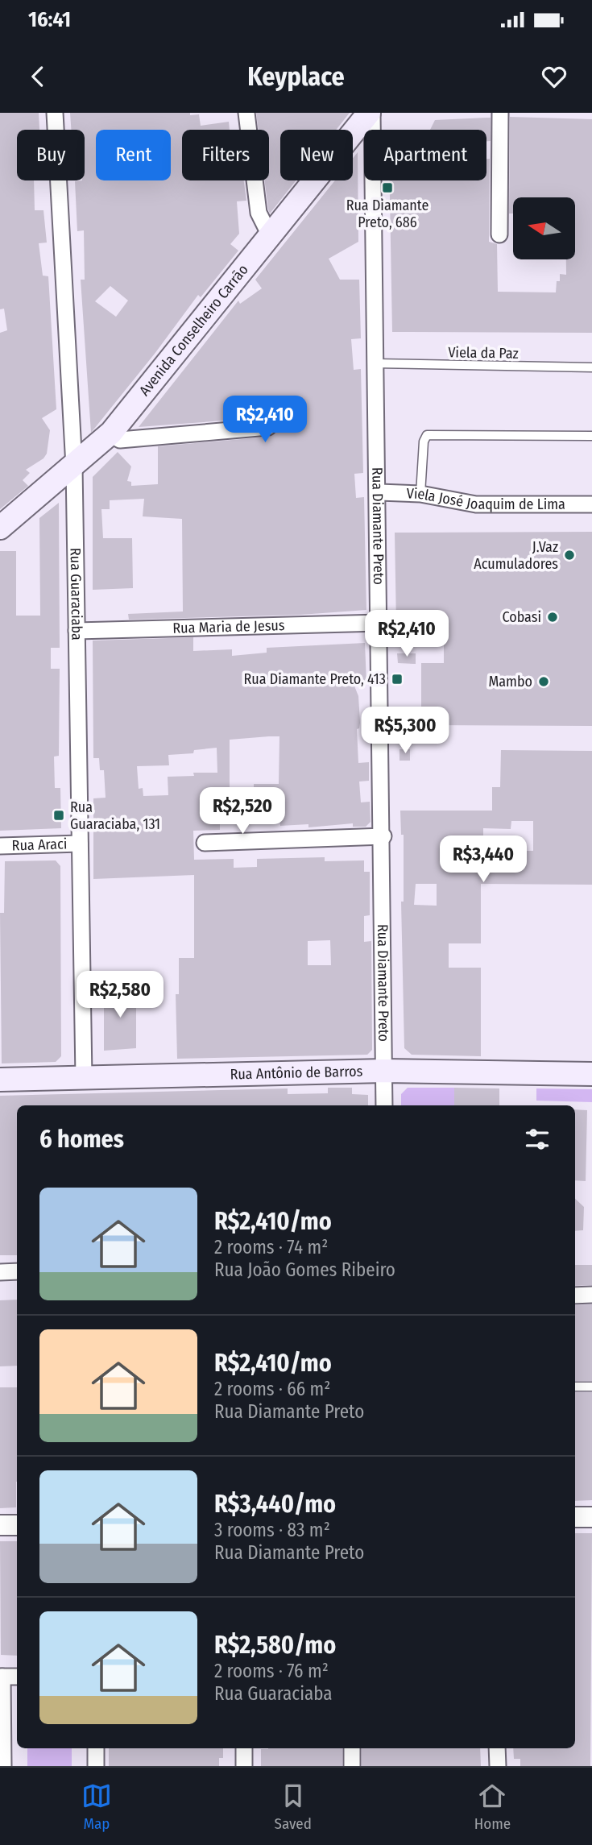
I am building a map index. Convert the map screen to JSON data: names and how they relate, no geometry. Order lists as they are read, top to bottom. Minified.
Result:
{"streets":{"main road":["Avenida Conselheiro Carrão","Rua Antônio de Barros"],"street":["Viela José Joaquim de Lima","Rua Diamante Preto","Rua Guaraciaba","Rua Maria de Jesus","Rua Araci"],"lane":["Viela da Paz"]},"crossings":[["Avenida Conselheiro Carrão","Rua Diamante Preto"],["Avenida Conselheiro Carrão","Rua Guaraciaba"],["Viela da Paz","Rua Diamante Preto"],["Viela José Joaquim de Lima","Rua Diamante Preto"],["Rua Diamante Preto","Rua Maria de Jesus"],["Rua Diamante Preto","Rua Antônio de Barros"],["Rua Guaraciaba","Rua Maria de Jesus"],["Rua Guaraciaba","Rua Araci"],["Rua Guaraciaba","Rua Antônio de Barros"]],"places":{"transit":["Rua Diamante Preto, 686","Rua Diamante Preto, 413","Rua Guaraciaba, 131"],"other":["J.Vaz Acumuladores","Cobasi","Mambo"]},"north":"left","page":{"status":"16:41","header":"Keyplace","chip":["Buy","Rent","Filters","New","Apartment"],"price":["R$2,410","R$2,410","R$5,300","R$2,520","R$3,440","R$2,580"],"heading":"6 homes","list":[{"name":"R$2,410/mo","note":"2 rooms · 74 m² · Rua João Gomes Ribeiro"},{"name":"R$2,410/mo","note":"2 rooms · 66 m² · Rua Diamante Preto"},{"name":"R$3,440/mo","note":"3 rooms · 83 m² · Rua Diamante Preto"},{"name":"R$2,580/mo","note":"2 rooms · 76 m² · Rua Guaraciaba"}],"tabs":["Map","Saved","Home"]}}
